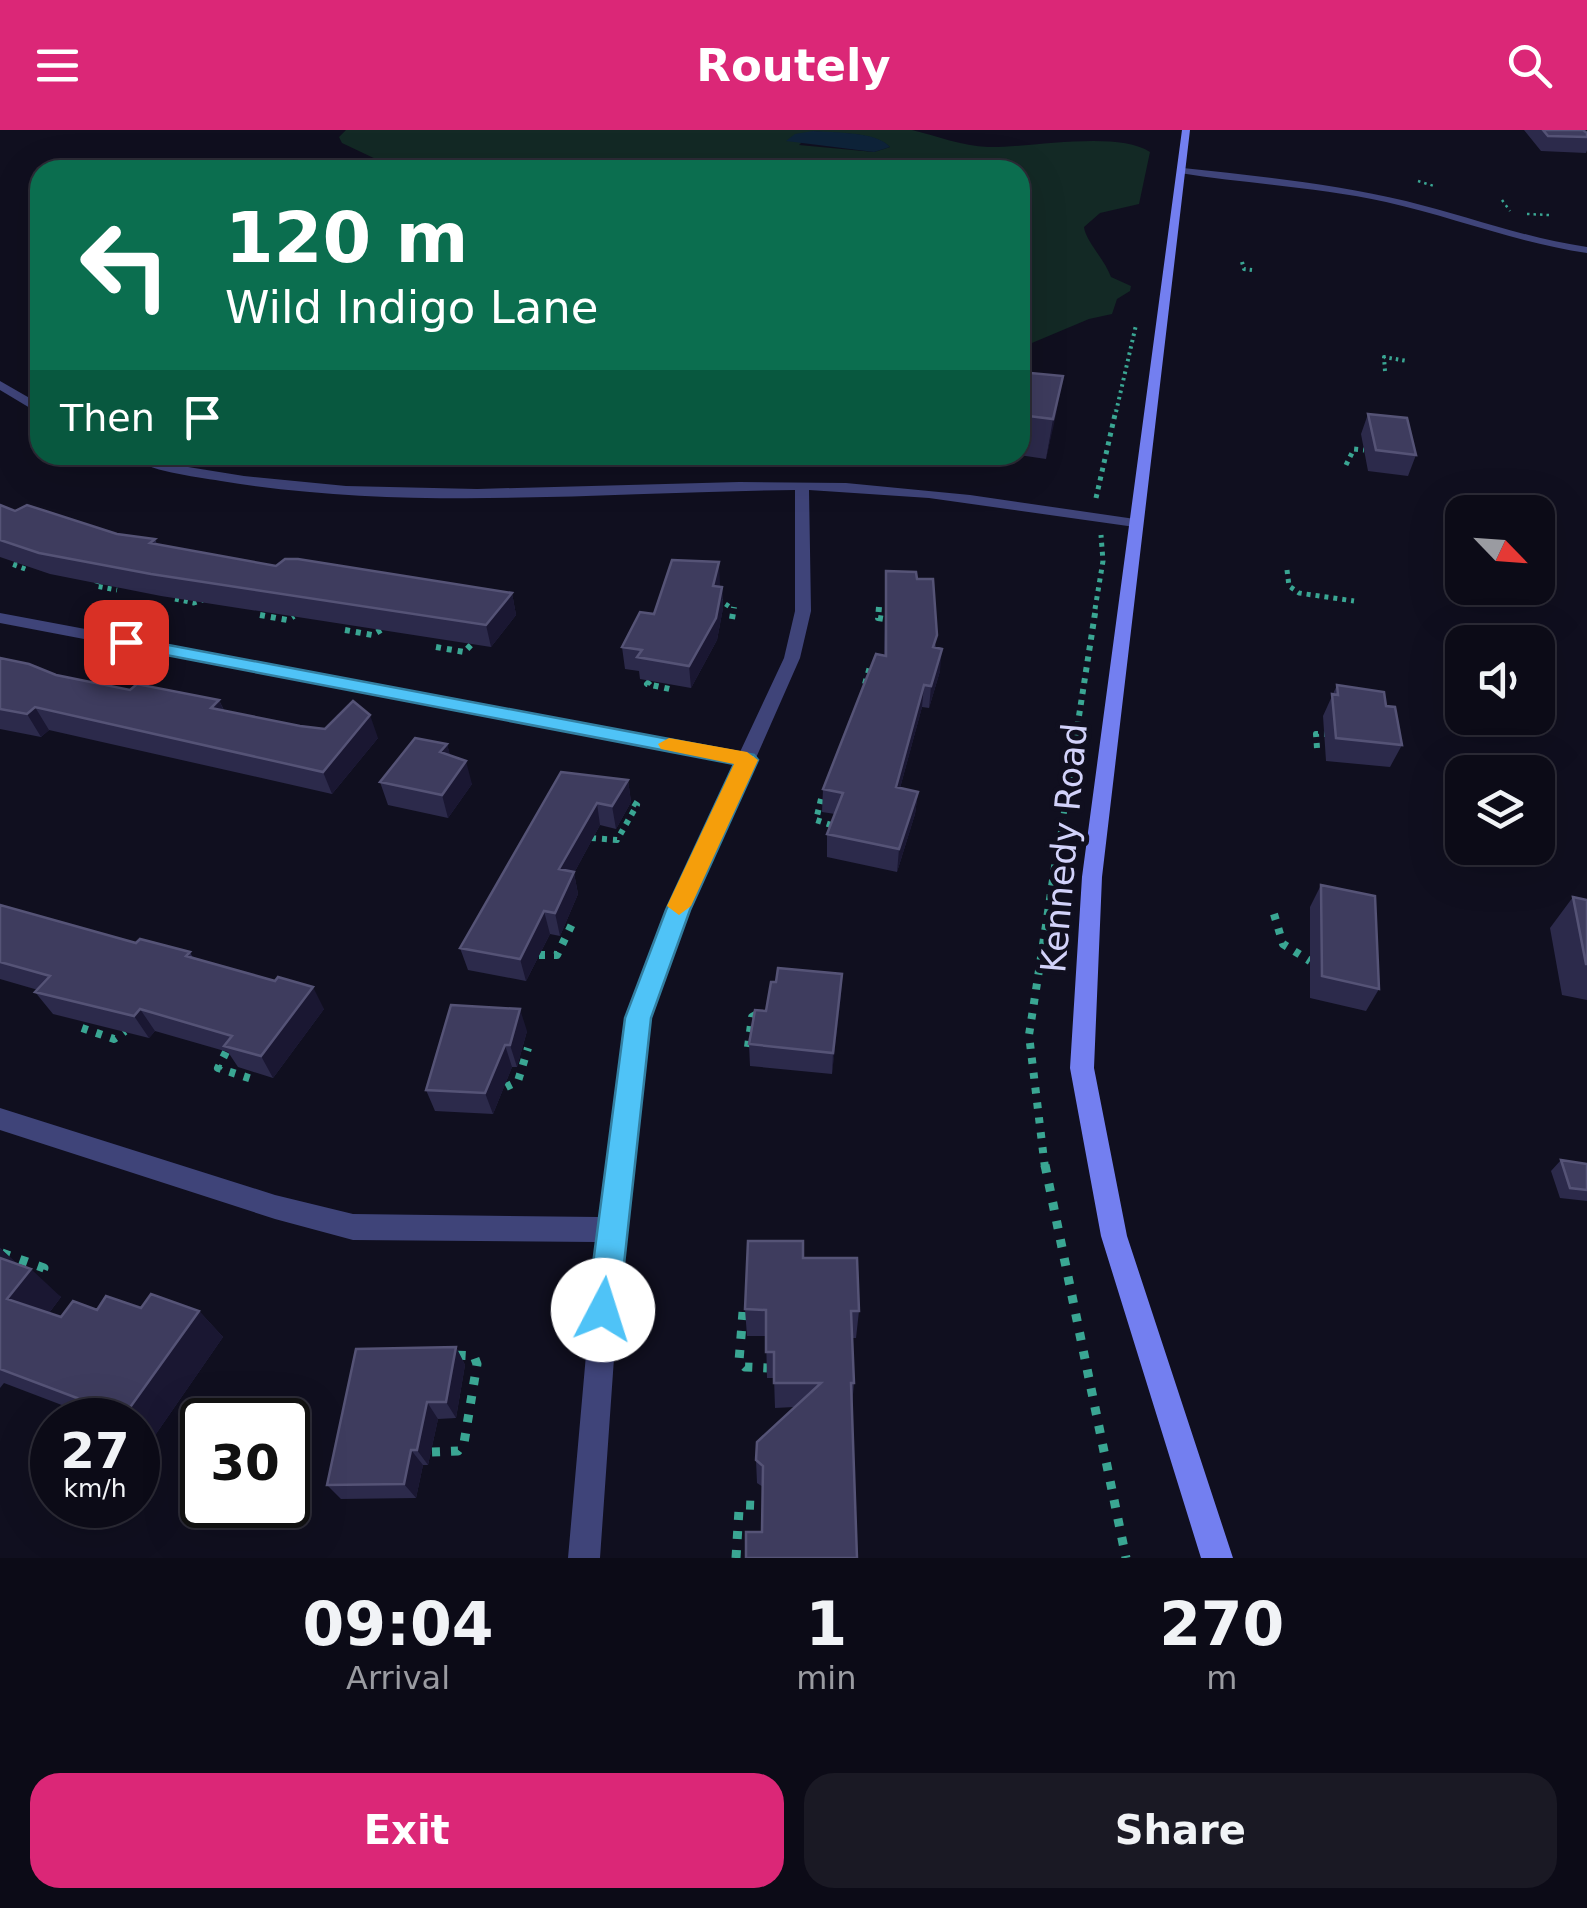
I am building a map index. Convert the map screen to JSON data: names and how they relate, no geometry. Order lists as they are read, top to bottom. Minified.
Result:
{"streets":{"main road":["Kennedy Road"]},"north":"bottom right","page":{"header":"Routely","turn":["120 m","Wild Indigo Lane"],"then":"Then","speed":"27 km/h","limit":"30","eta":["09:04","Arrival","1","min","270","m"],"buttons":["Exit","Share"]}}
